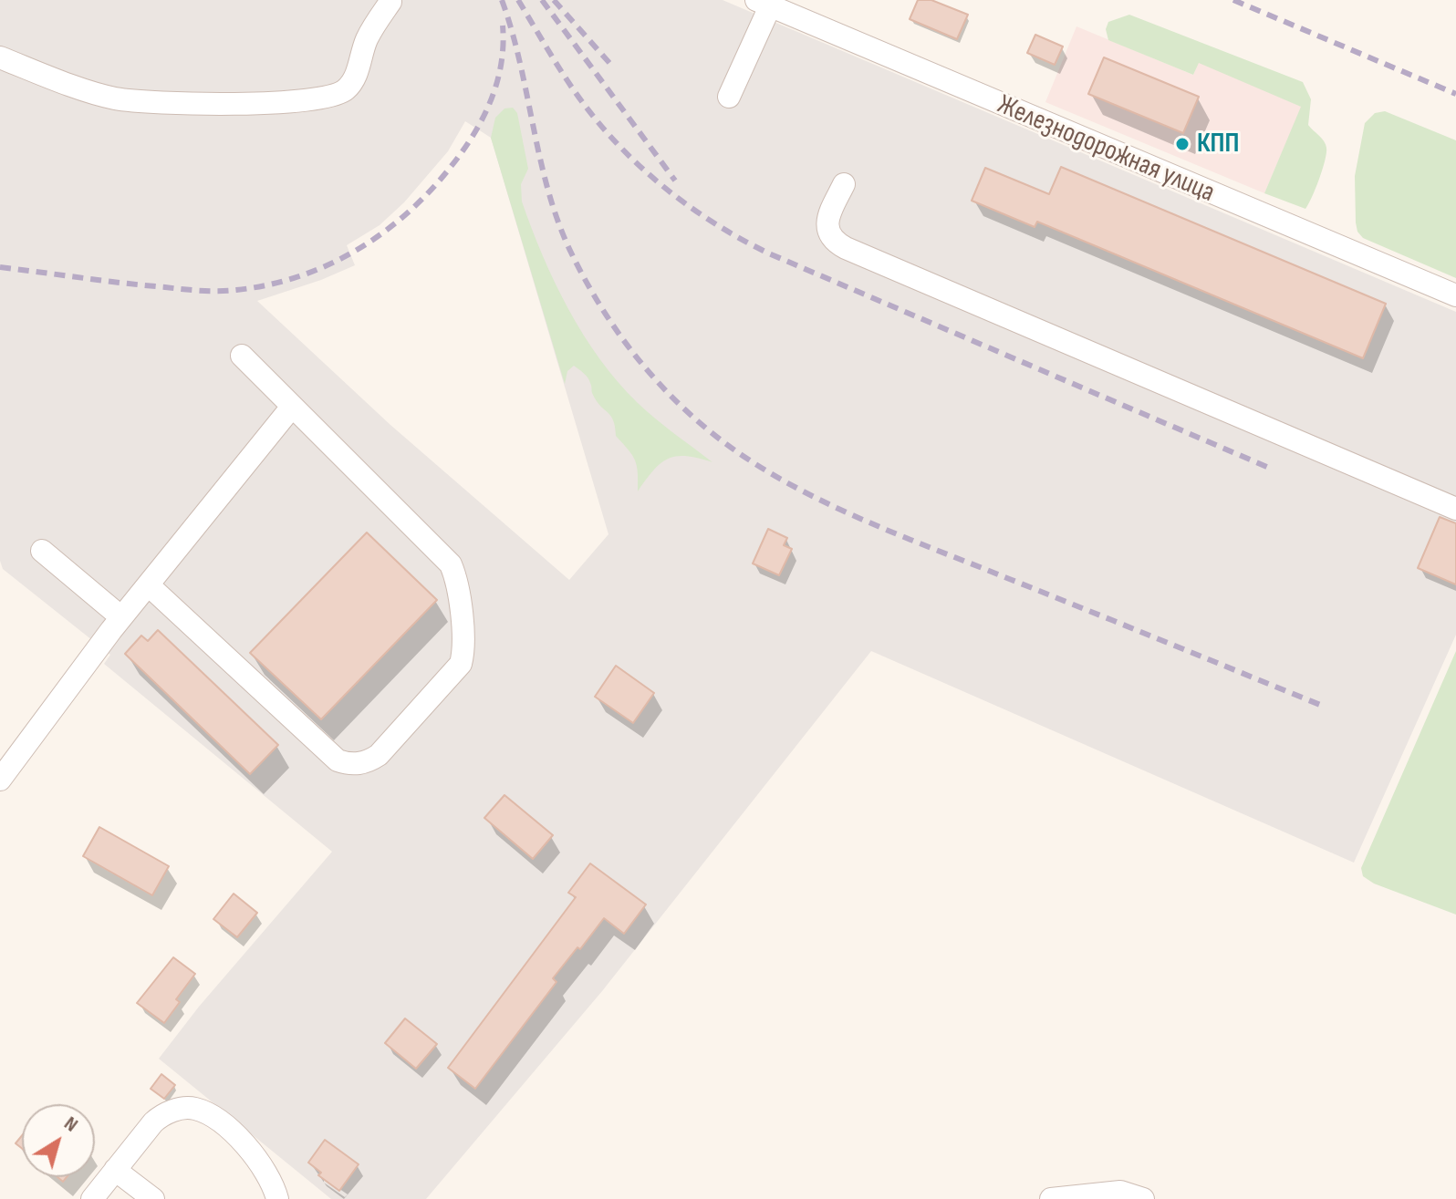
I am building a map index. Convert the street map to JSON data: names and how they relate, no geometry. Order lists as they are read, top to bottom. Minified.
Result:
{"streets":{"street":["Железнодорожная улица"]},"places":["КПП"],"north":"top right"}
